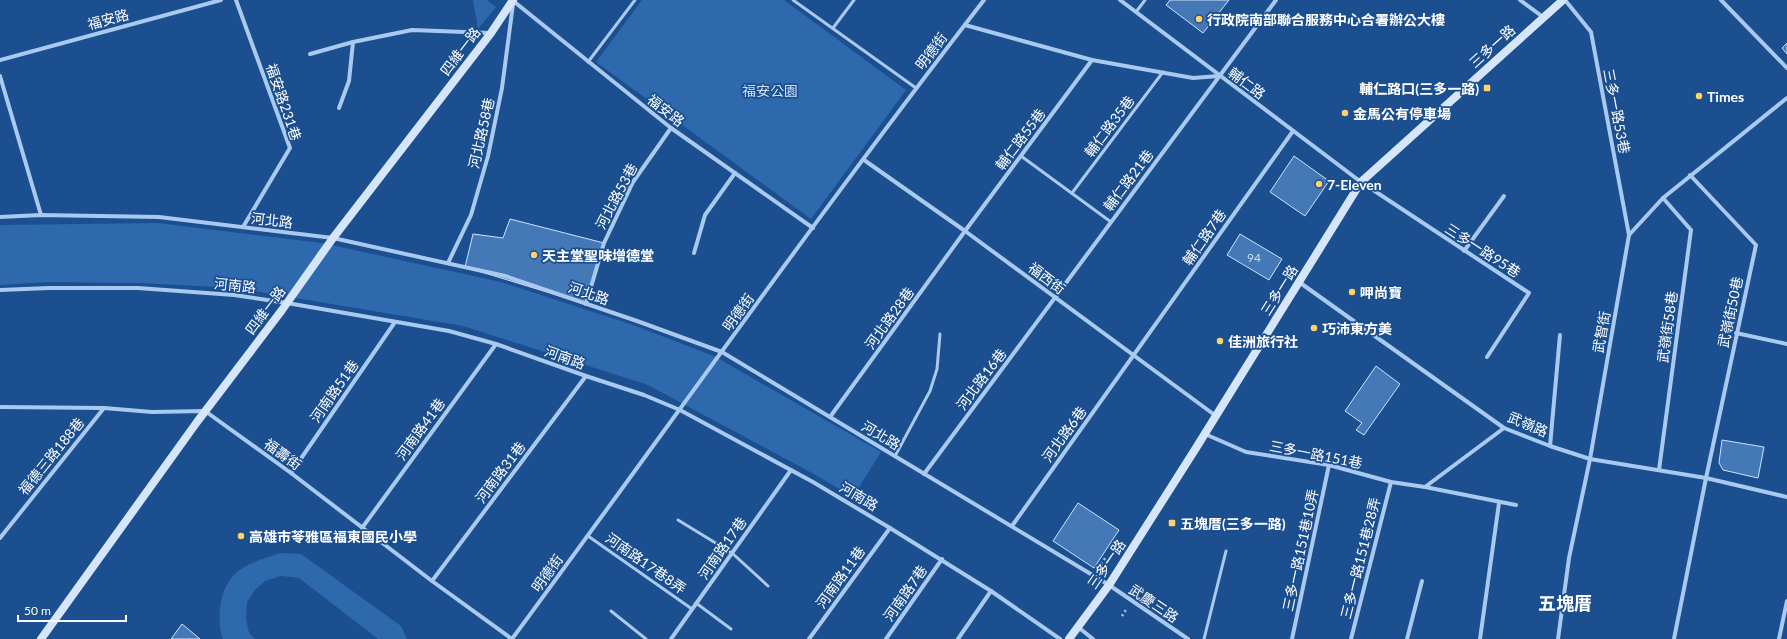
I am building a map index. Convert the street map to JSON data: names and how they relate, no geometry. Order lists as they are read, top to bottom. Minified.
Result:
{"streets":{"street":["福安路","三多一路","四維一路","明德街","輔仁路","福安路231巷","三多一路53巷","河北路58巷","輔仁路55巷","輔仁路21巷","河北路53巷","河北路","輔仁路7巷","三多一路95巷","福西街","河南路","武嶺街50巷","河北路28巷","武嶺街58巷","武智街","河北路16巷","河南路51巷","武嶺路","河南路41巷","河北路6巷","福壽街","三多一路151巷","福德三路188巷","河南路31巷","河南路17巷","三多一路151巷10弄","三多一路151巷28弄","河南路11巷","河南路7巷","武慶三路"],"lane":["輔仁路35巷","河南路17巷8弄"]},"crossings":[["福安路","四維一路"],["福安路","明德街"],["福安路","河北路58巷"],["福安路","河北路53巷"],["三多一路","輔仁路"],["三多一路","三多一路53巷"],["三多一路","河北路"],["三多一路","三多一路95巷"],["三多一路","福西街"],["三多一路","武嶺路"],["三多一路","三多一路151巷"],["三多一路","武慶三路"],["四維一路","河北路58巷"],["四維一路","河北路"],["四維一路","河南路"],["四維一路","福壽街"],["明德街","河北路"],["明德街","福西街"],["明德街","河南路"],["明德街","福壽街"],["明德街","河南路17巷8弄"],["輔仁路","輔仁路21巷"],["輔仁路","輔仁路7巷"],["輔仁路","三多一路95巷"],["福安路231巷","河北路"],["三多一路53巷","武智街"],["河北路58巷","河北路"],["輔仁路55巷","福西街"],["輔仁路55巷","河北路28巷"],["輔仁路21巷","福西街"],["輔仁路21巷","河北路16巷"],["河北路53巷","河北路"],["河北路","河北路28巷"],["河北路","河北路16巷"],["河北路","河北路6巷"],["河北路","武慶三路"],["輔仁路7巷","福西街"],["輔仁路7巷","河北路6巷"],["福西街","河北路28巷"],["福西街","河北路16巷"],["福西街","河北路6巷"],["河南路","河南路51巷"],["河南路","河南路41巷"],["河南路","河南路31巷"],["河南路","河南路17巷"],["河南路","河南路11巷"],["河南路","河南路7巷"],["武嶺街50巷","武嶺路"],["武嶺街58巷","武嶺路"],["武智街","武嶺路"],["河南路51巷","福壽街"],["河南路41巷","福壽街"],["福壽街","河南路31巷"],["三多一路151巷","三多一路151巷10弄"],["三多一路151巷","三多一路151巷28弄"],["河南路17巷","河南路17巷8弄"]],"districts":["五塊厝"],"parks":["福安公園"],"places":{"other":["行政院南部聯合服務中心合署辦公大樓","Times","金馬公有停車場","7-Eleven","天主堂聖味增德堂","呷尚寶","巧沛東方美","佳洲旅行社","高雄市苓雅區福東國民小學"],"transit":["輔仁路口(三多一路)","五塊厝(三多一路)"]},"house_numbers":["94"],"scale_bar":"50 m"}
